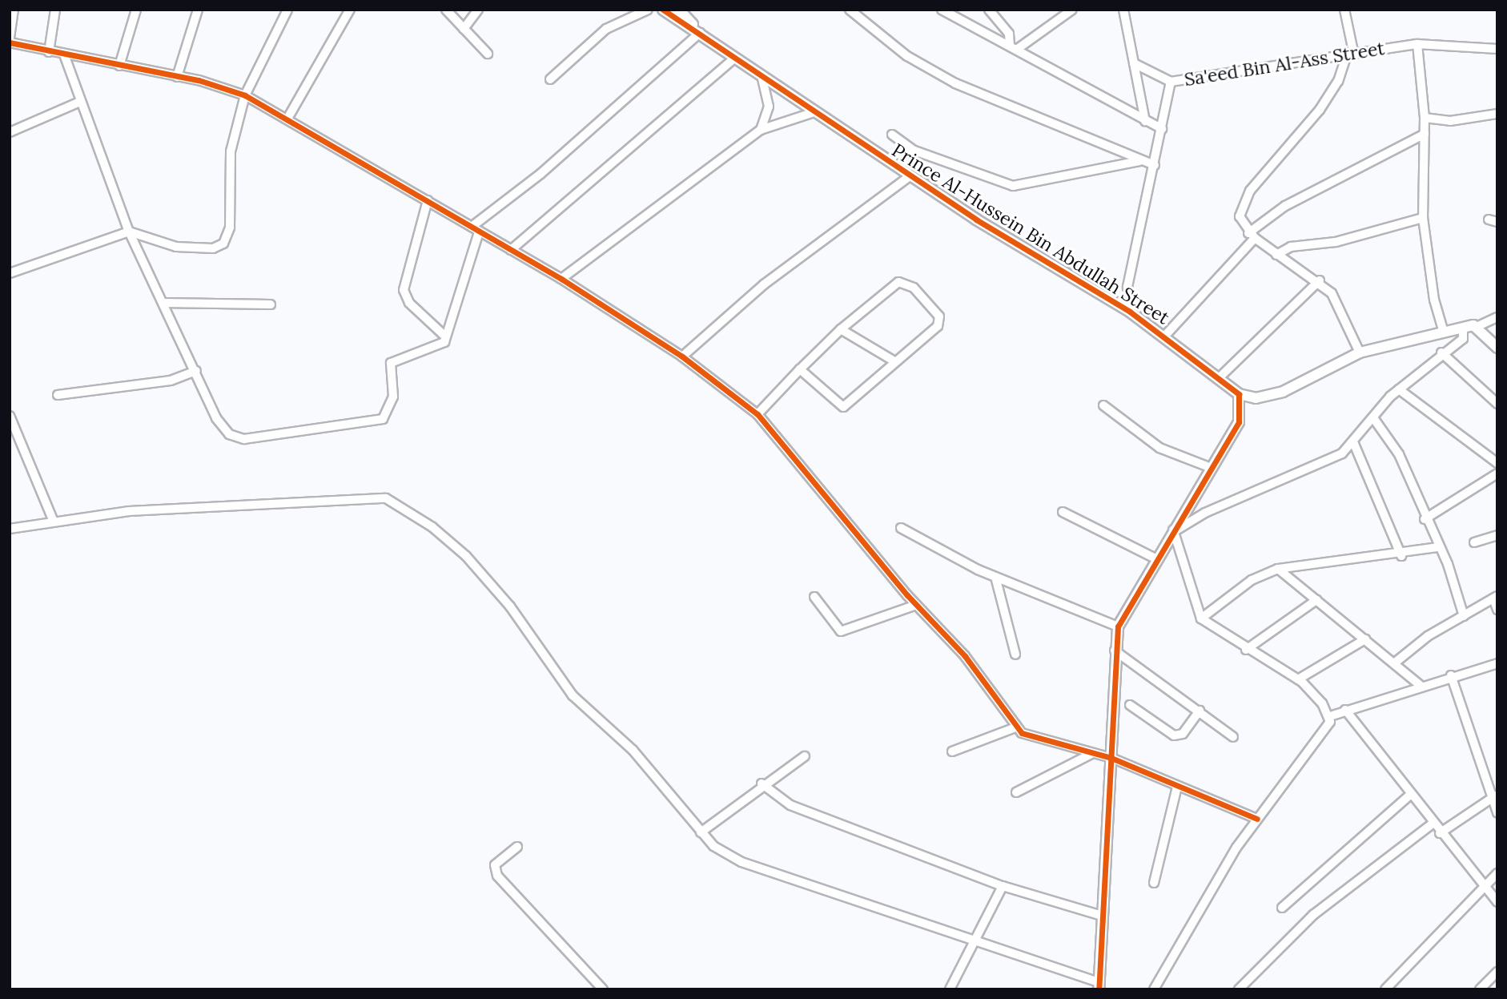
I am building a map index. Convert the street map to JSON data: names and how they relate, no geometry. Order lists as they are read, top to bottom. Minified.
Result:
{"streets":{"street":["Sa'eed Bin Al-Ass Street","Prince Al-Hussein Bin Abdullah Street"]},"crossings":[["Sa'eed Bin Al-Ass Street","Prince Al-Hussein Bin Abdullah Street"]]}
